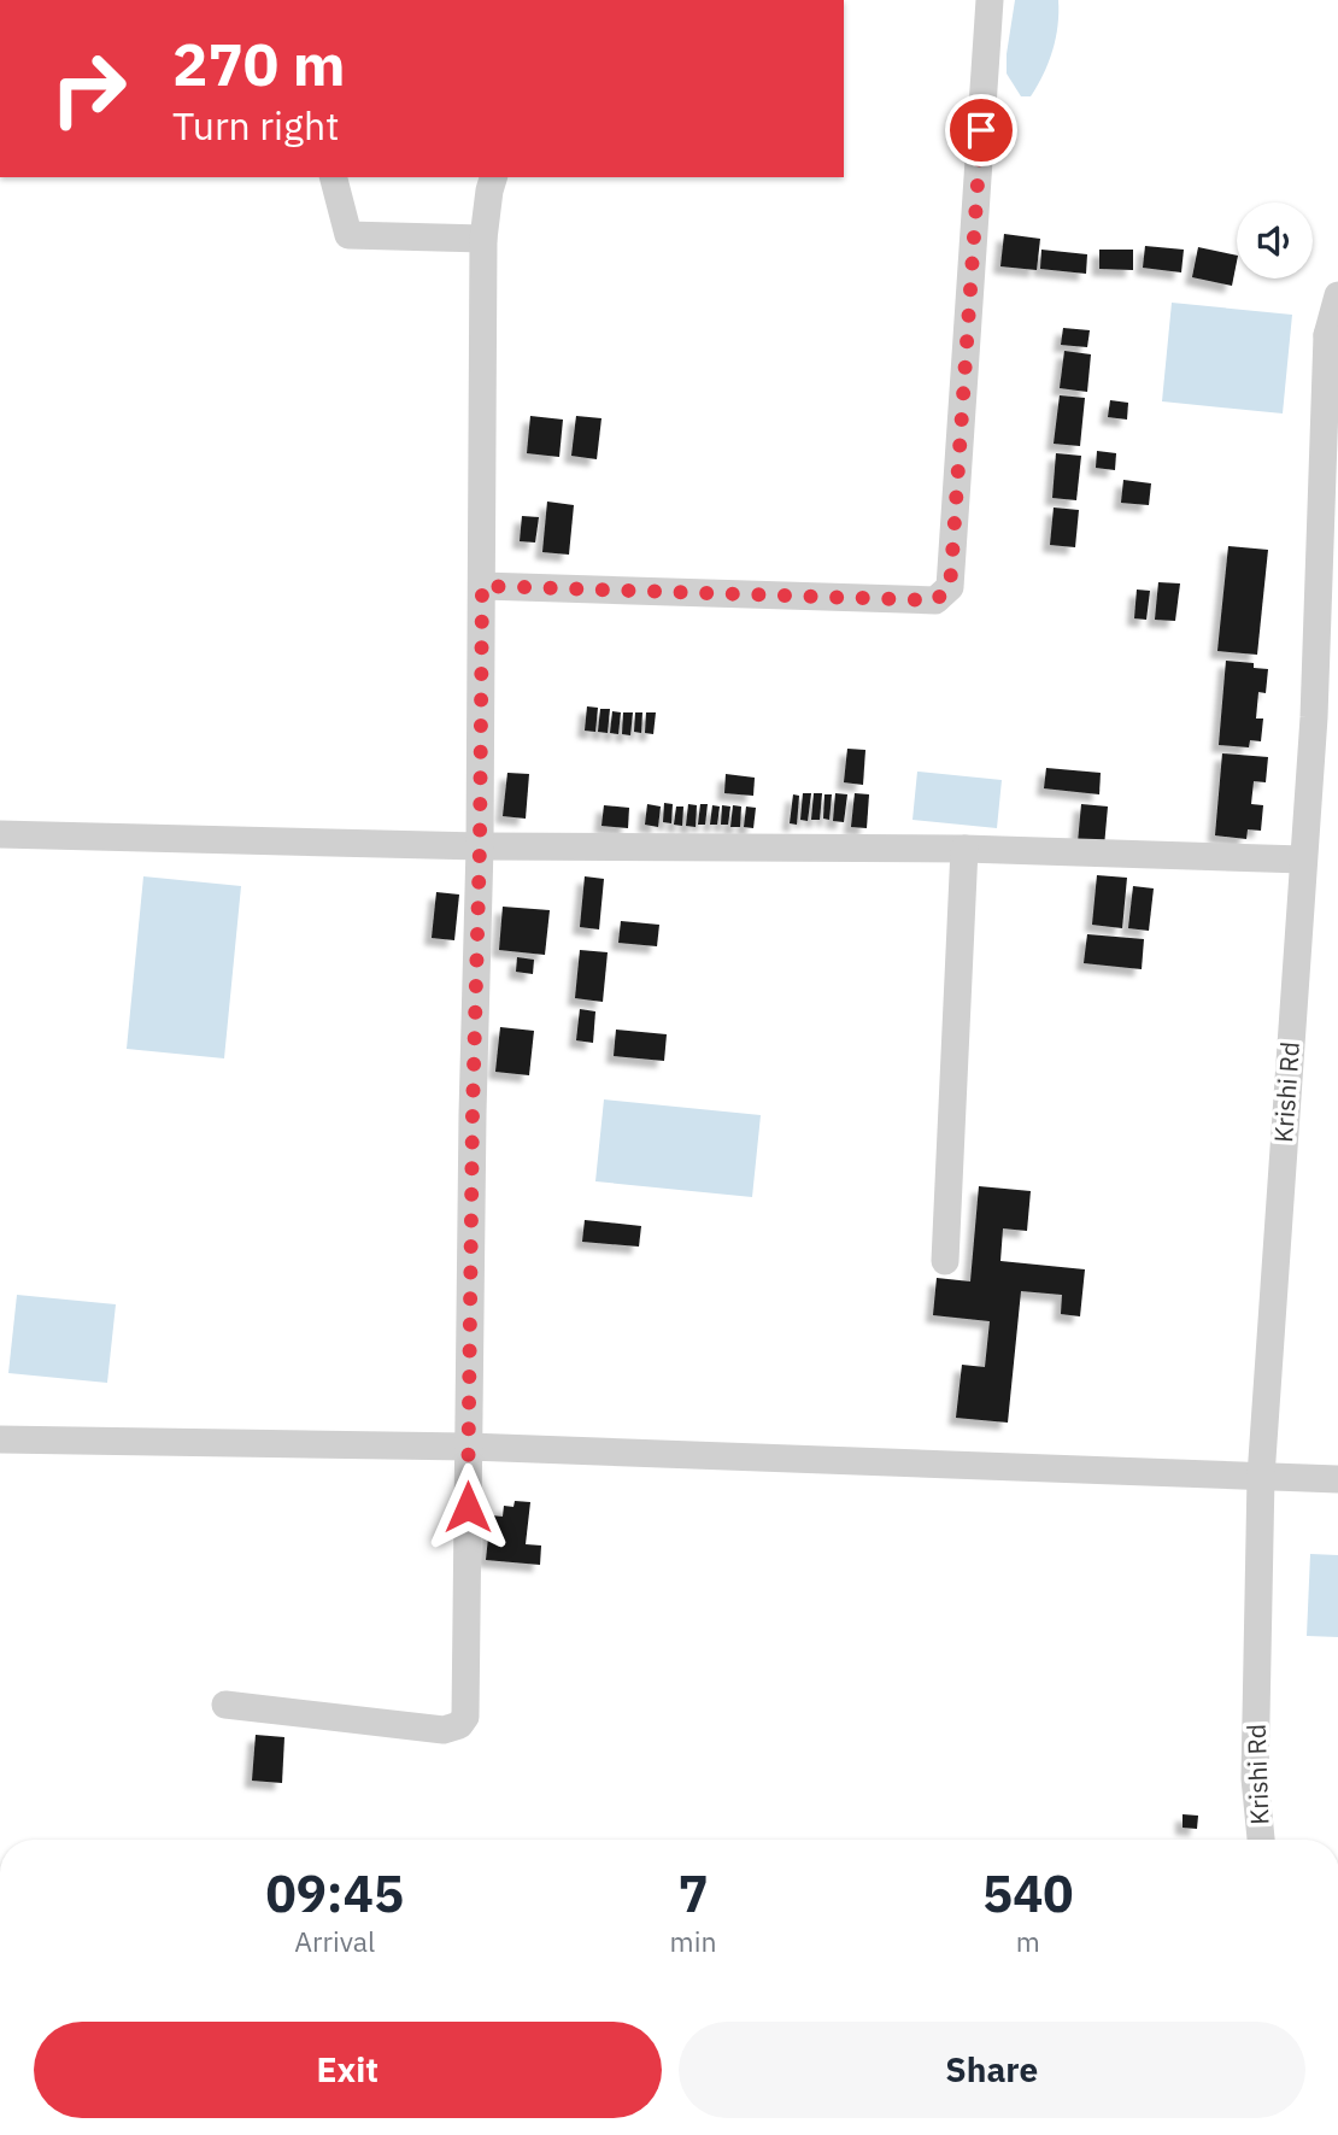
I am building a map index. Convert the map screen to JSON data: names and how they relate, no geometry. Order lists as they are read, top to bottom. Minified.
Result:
{"streets":{"street":["Krishi Rd"]},"page":{"turn":["270 m","Turn right"],"eta":["09:45","Arrival","7","min","540","m"],"buttons":["Exit","Share"]}}
